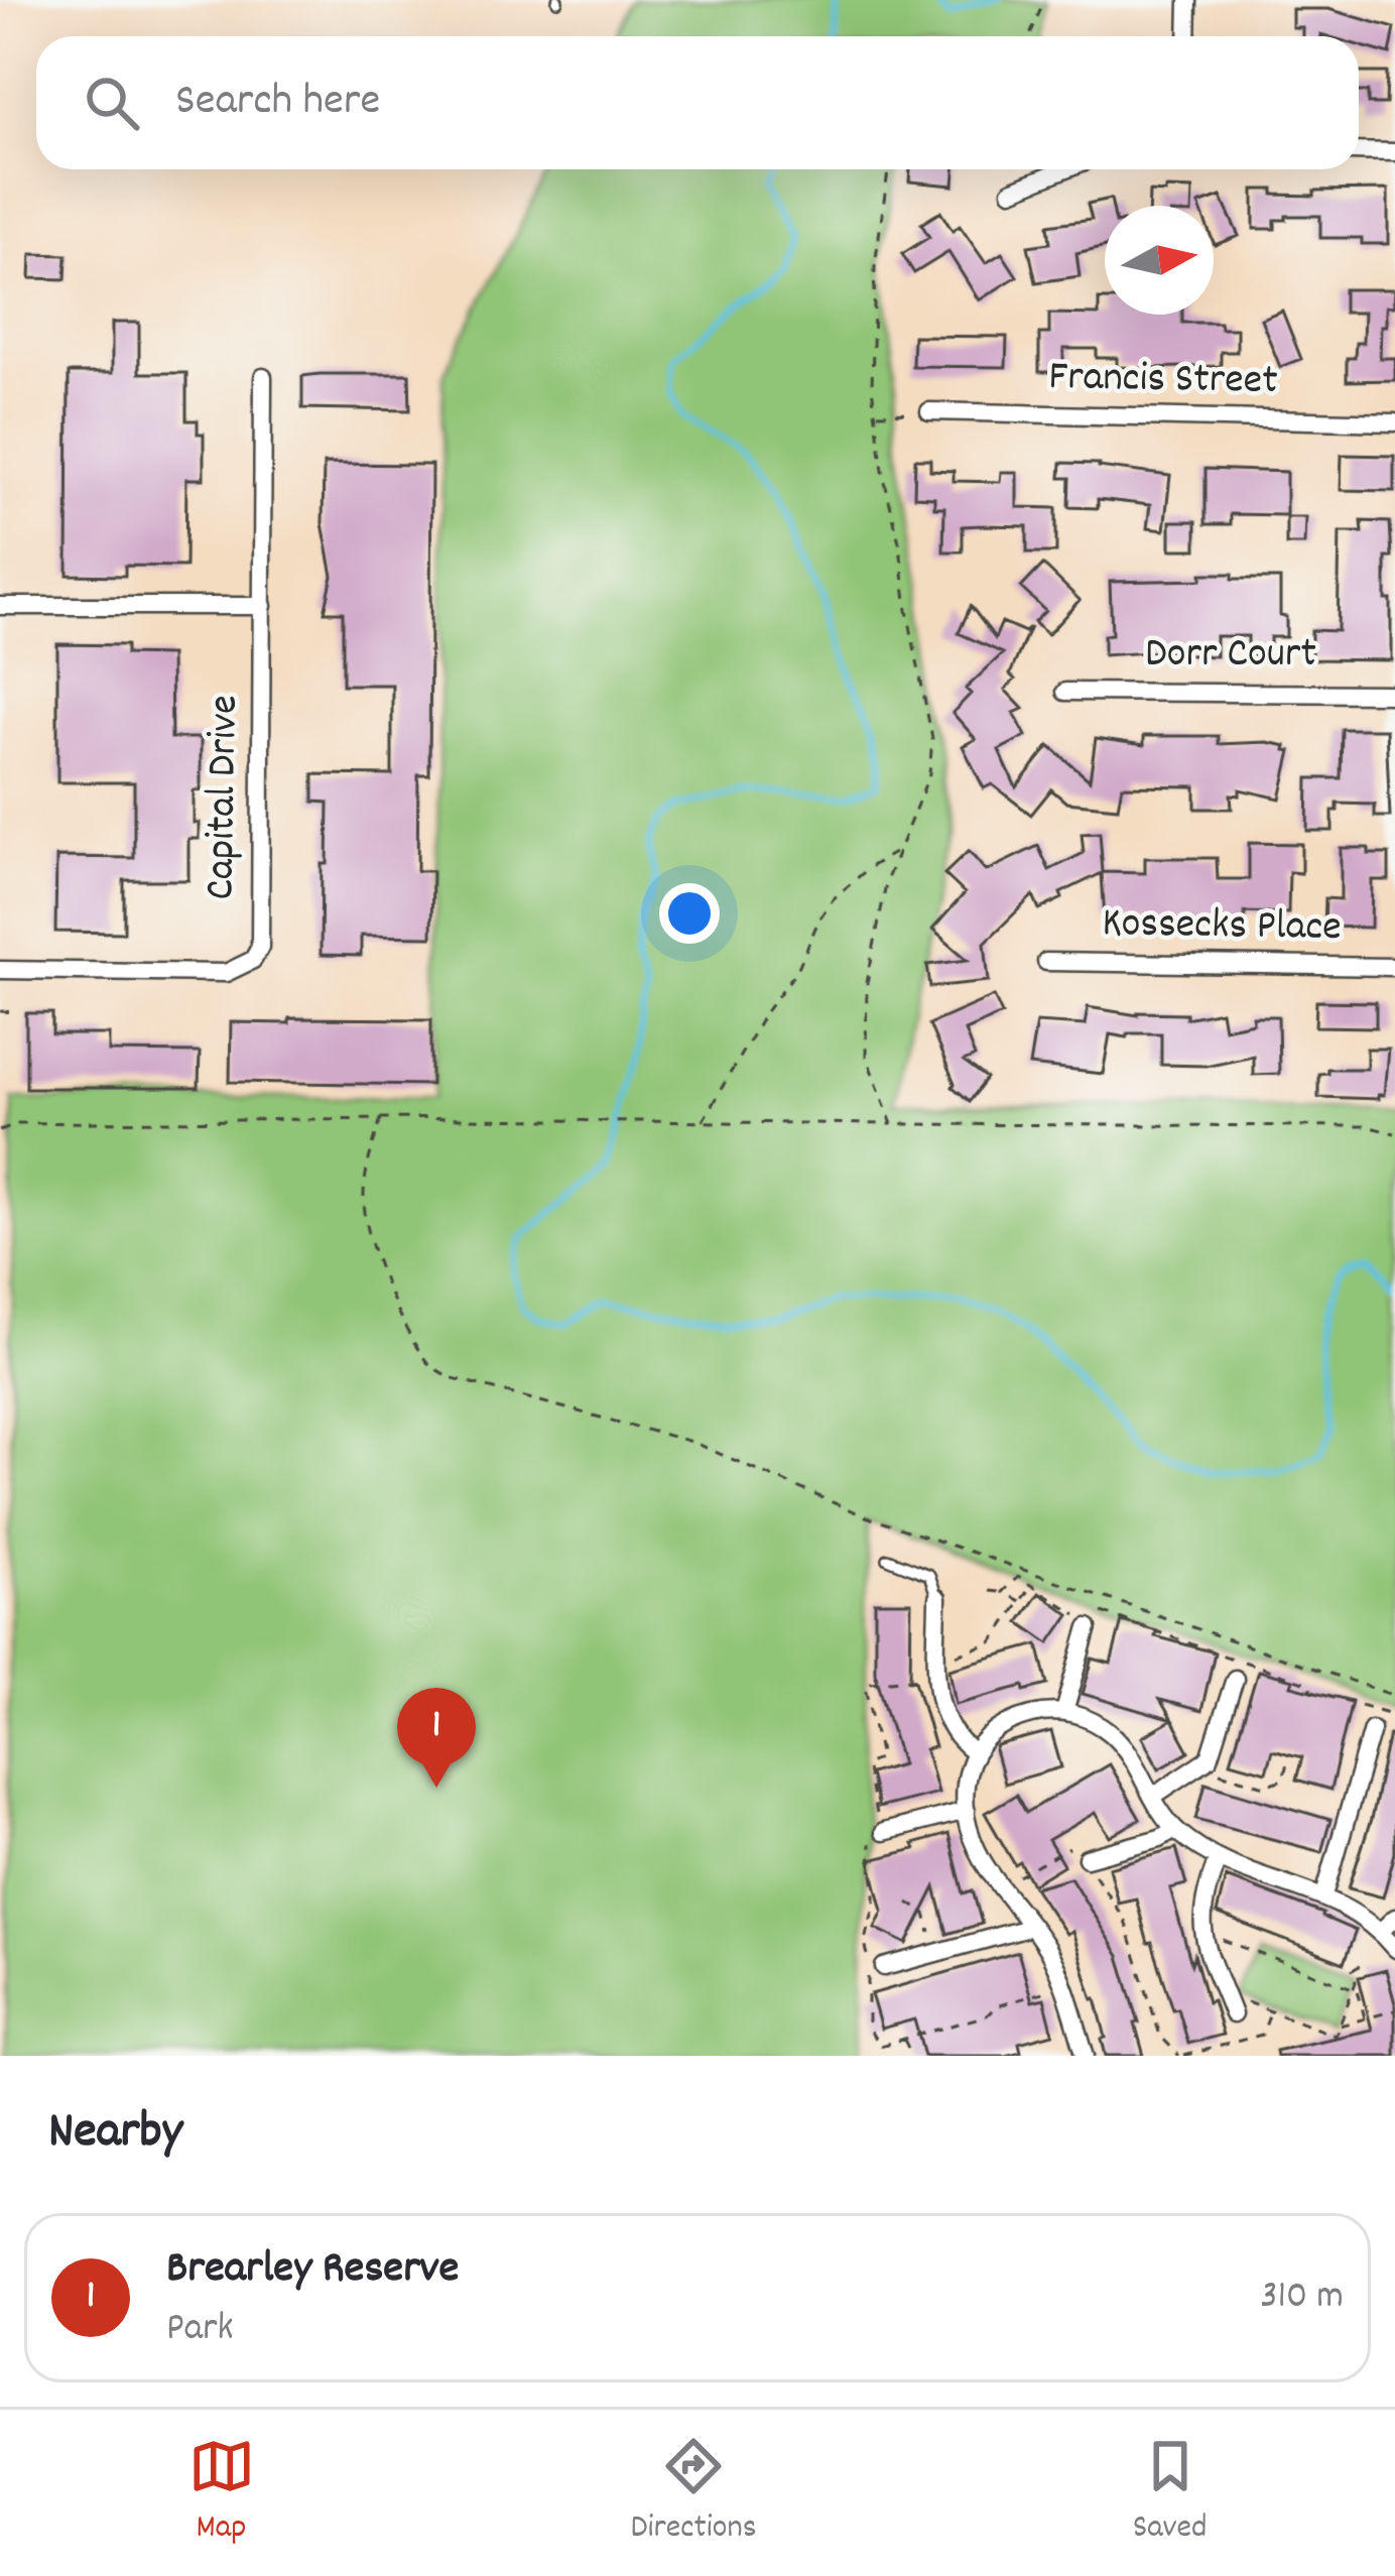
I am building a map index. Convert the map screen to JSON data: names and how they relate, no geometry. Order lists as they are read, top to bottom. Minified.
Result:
{"streets":{"street":["Francis Street","Dorr Court","Capital Drive","Kossecks Place"]},"north":"right","page":{"search":"Search here","pins":"1","heading":"Nearby","list":[{"mark":"1","name":"Brearley Reserve","note":"Park","value":"310 m"}],"nav":["Map","Directions","Saved"]}}
